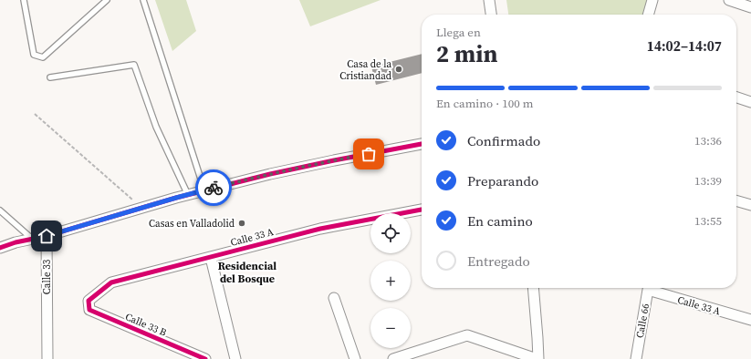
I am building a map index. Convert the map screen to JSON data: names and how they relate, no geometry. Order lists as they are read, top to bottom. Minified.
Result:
{"streets":{"street":["Calle 33 A","Calle 33","Calle 66","Calle 33 B"]},"crossings":[["Calle 33 A","Calle 33 B"]],"districts":["Residencial del Bosque"],"places":["Casa de la Cristiandad","Casas en Valladolid"],"page":{"heading":["2 min","Llega en","14:02–14:07"],"bar":"En camino · 100 m","list":[["Confirmado","13:36"],["Preparando","13:39"],["En camino","13:55"],"Entregado"],"map_buttons":["+","−"]}}
